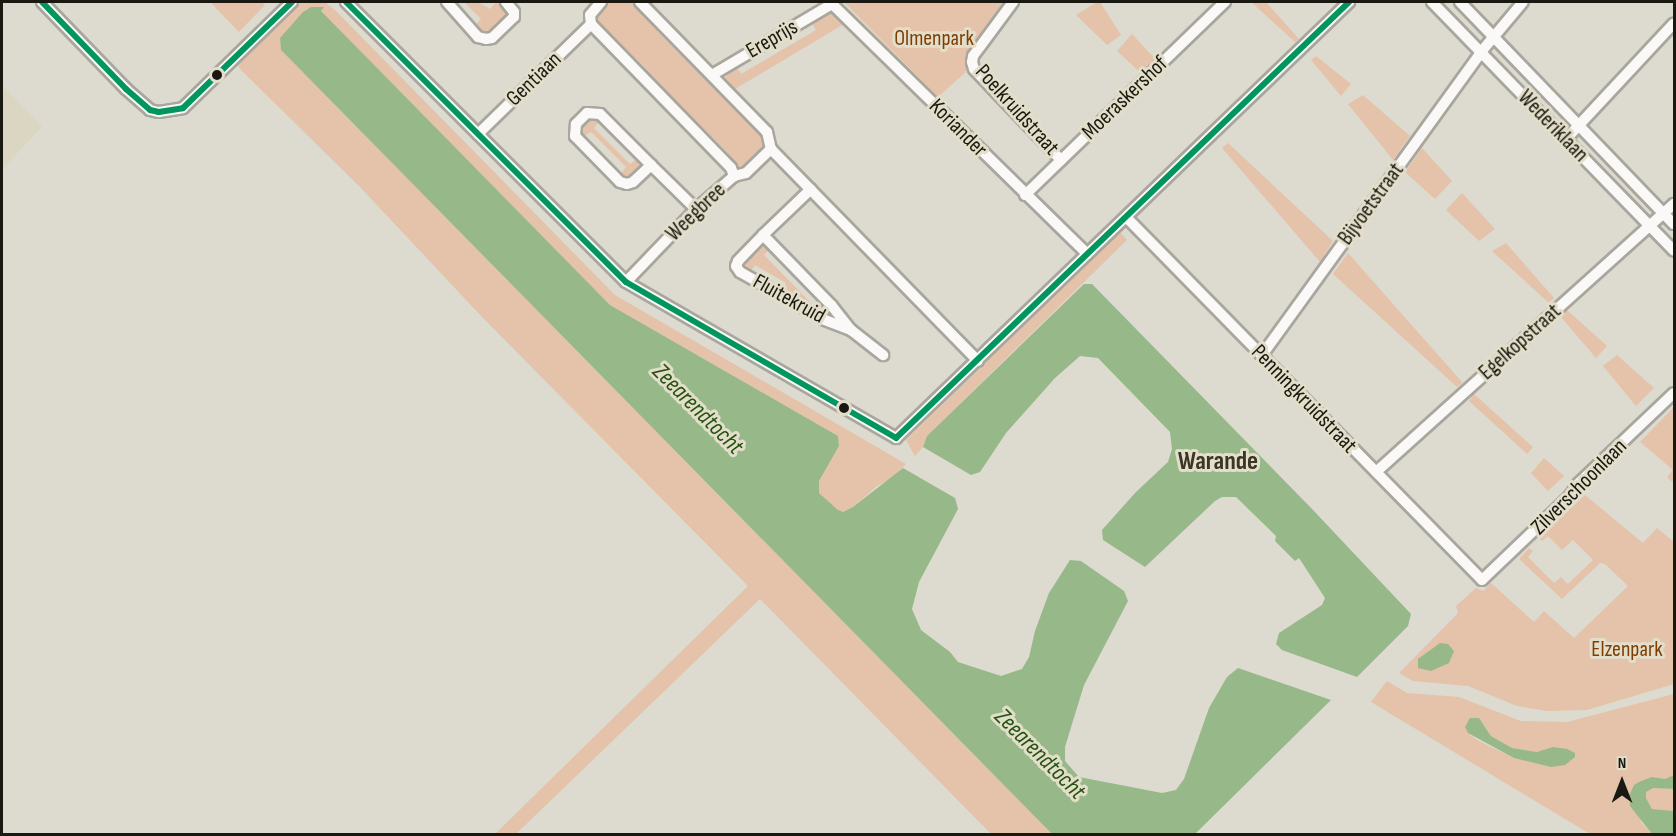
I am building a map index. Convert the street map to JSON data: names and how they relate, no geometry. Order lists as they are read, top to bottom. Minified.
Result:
{"streets":{"street":["Ereprijs","Gentiaan","Moeraskershof","Poelkruidstraat","Wederiklaan","Koriander","Bijvoetstraat","Weegbree","Fluitekruid","Egelkopstraat","Penningkruidstraat","Zilverschoonlaan"]},"crossings":[["Ereprijs","Koriander"],["Moeraskershof","Poelkruidstraat"],["Moeraskershof","Koriander"],["Wederiklaan","Bijvoetstraat"],["Wederiklaan","Egelkopstraat"],["Bijvoetstraat","Penningkruidstraat"],["Egelkopstraat","Penningkruidstraat"],["Penningkruidstraat","Zilverschoonlaan"]],"districts":["Warande"],"water":["Zeearendtocht"],"parks":["Olmenpark","Elzenpark"],"north":"top"}
